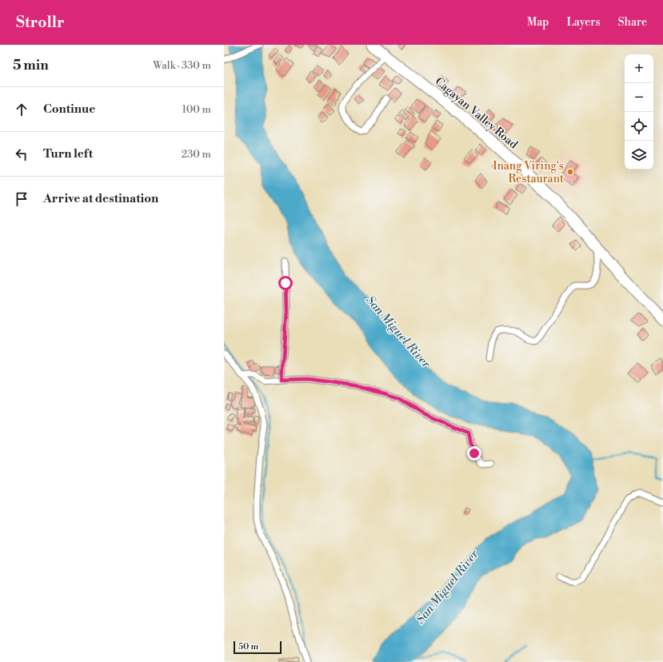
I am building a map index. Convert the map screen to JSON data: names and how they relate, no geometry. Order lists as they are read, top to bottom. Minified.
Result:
{"streets":{"highway":["Cagayan Valley Road"]},"water":["San Miguel River"],"places":["Inang Viring's Restaurant"],"scale_bar":"50 m","page":{"header":"Strollr","nav":["Map","Layers","Share"],"heading":["5 min","Walk · 330 m"],"map_buttons":["+","−"],"list":[["Continue","100 m"],["Turn left","230 m"],"Arrive at destination"],"scale":"50 m"}}
